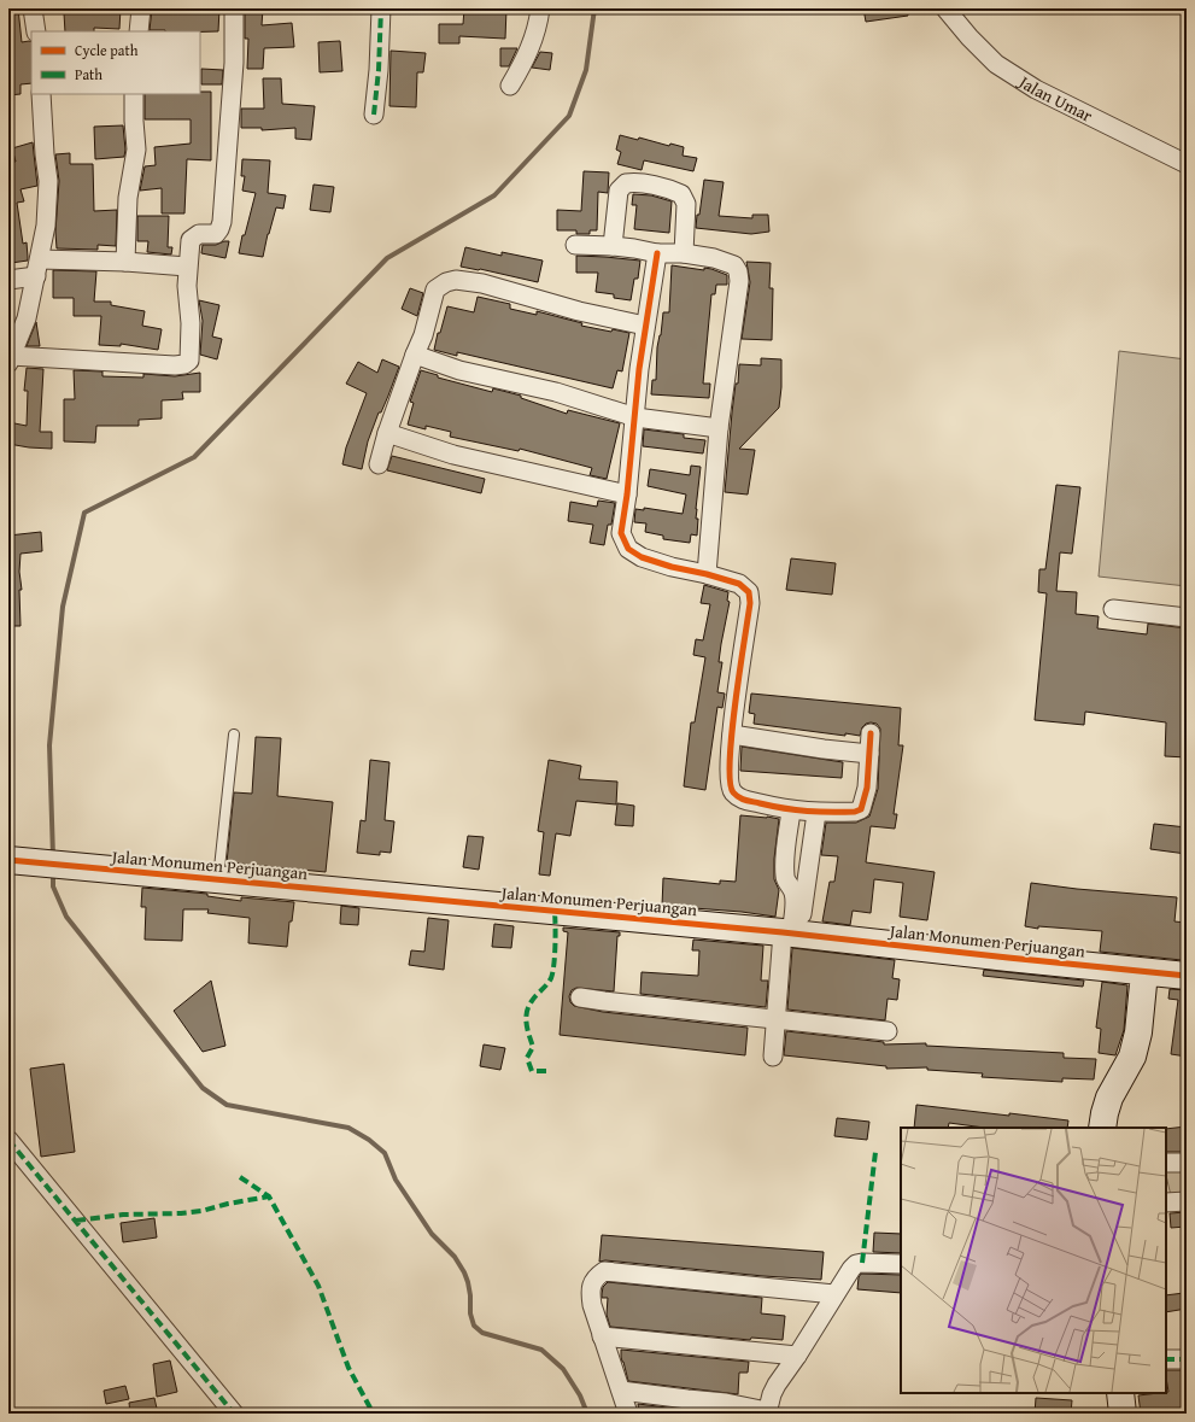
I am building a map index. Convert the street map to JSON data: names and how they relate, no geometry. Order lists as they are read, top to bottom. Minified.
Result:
{"streets":{"street":["Jalan Umar","Jalan Monumen Perjuangan"]},"legend":["Cycle path","Path"]}
